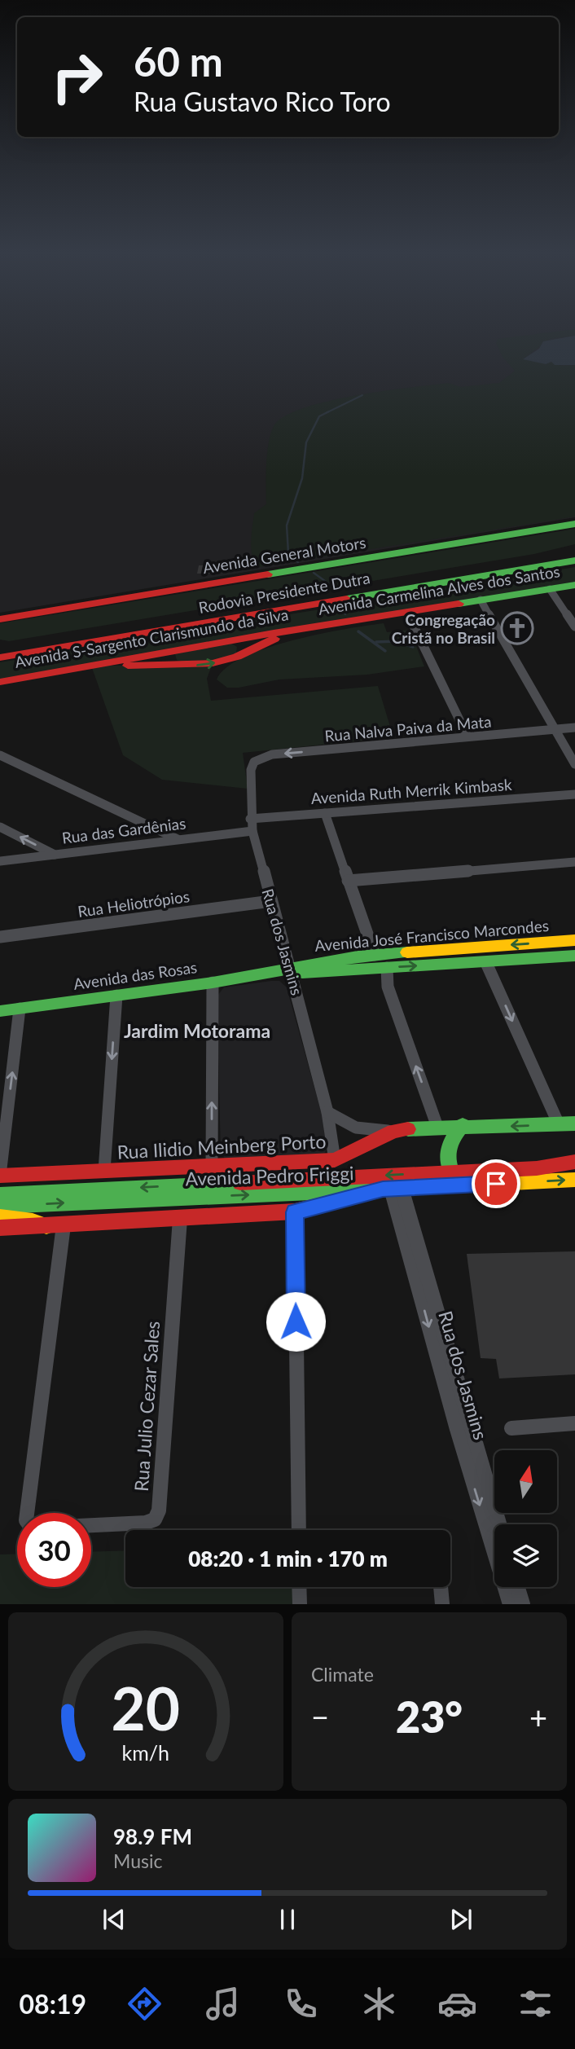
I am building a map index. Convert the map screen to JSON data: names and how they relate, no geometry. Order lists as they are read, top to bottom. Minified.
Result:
{"streets":{"main road":["Avenida General Motors","Avenida Carmelina Alves dos Santos","Rodovia Presidente Dutra","Avenida S-Sargento Clarismundo da Silva","Avenida José Francisco Marcondes","Avenida das Rosas","Rua Ilidio Meinberg Porto","Avenida Pedro Friggi"],"street":["Rua Nalva Paiva da Mata","Avenida Ruth Merrik Kimbask","Rua das Gardênias","Rua Heliotrópios","Rua dos Jasmins","Rua Julio Cezar Sales"]},"crossings":[["Avenida Carmelina Alves dos Santos","Avenida S-Sargento Clarismundo da Silva"],["Rua Nalva Paiva da Mata","Rua dos Jasmins"],["Avenida Ruth Merrik Kimbask","Rua dos Jasmins"],["Rua das Gardênias","Rua dos Jasmins"],["Rua Heliotrópios","Rua dos Jasmins"],["Avenida José Francisco Marcondes","Rua dos Jasmins"],["Avenida José Francisco Marcondes","Avenida das Rosas"],["Rua dos Jasmins","Avenida das Rosas"],["Rua dos Jasmins","Rua Ilidio Meinberg Porto"],["Rua dos Jasmins","Avenida Pedro Friggi"]],"one_way":["Rua Nalva Paiva da Mata"],"districts":["Jardim Motorama"],"places":{"church":["Congregação Cristã no Brasil"]},"north":"top","page":{"turn":["60 m","Rua Gustavo Rico Toro"],"limit":"30","trip":"08:20 · 1 min · 170 m","tile":"Climate","heat":["−","23°","+"],"song":["98.9 FM","Music"],"tabs":"08:19","gauge":["20","km/h"]}}
